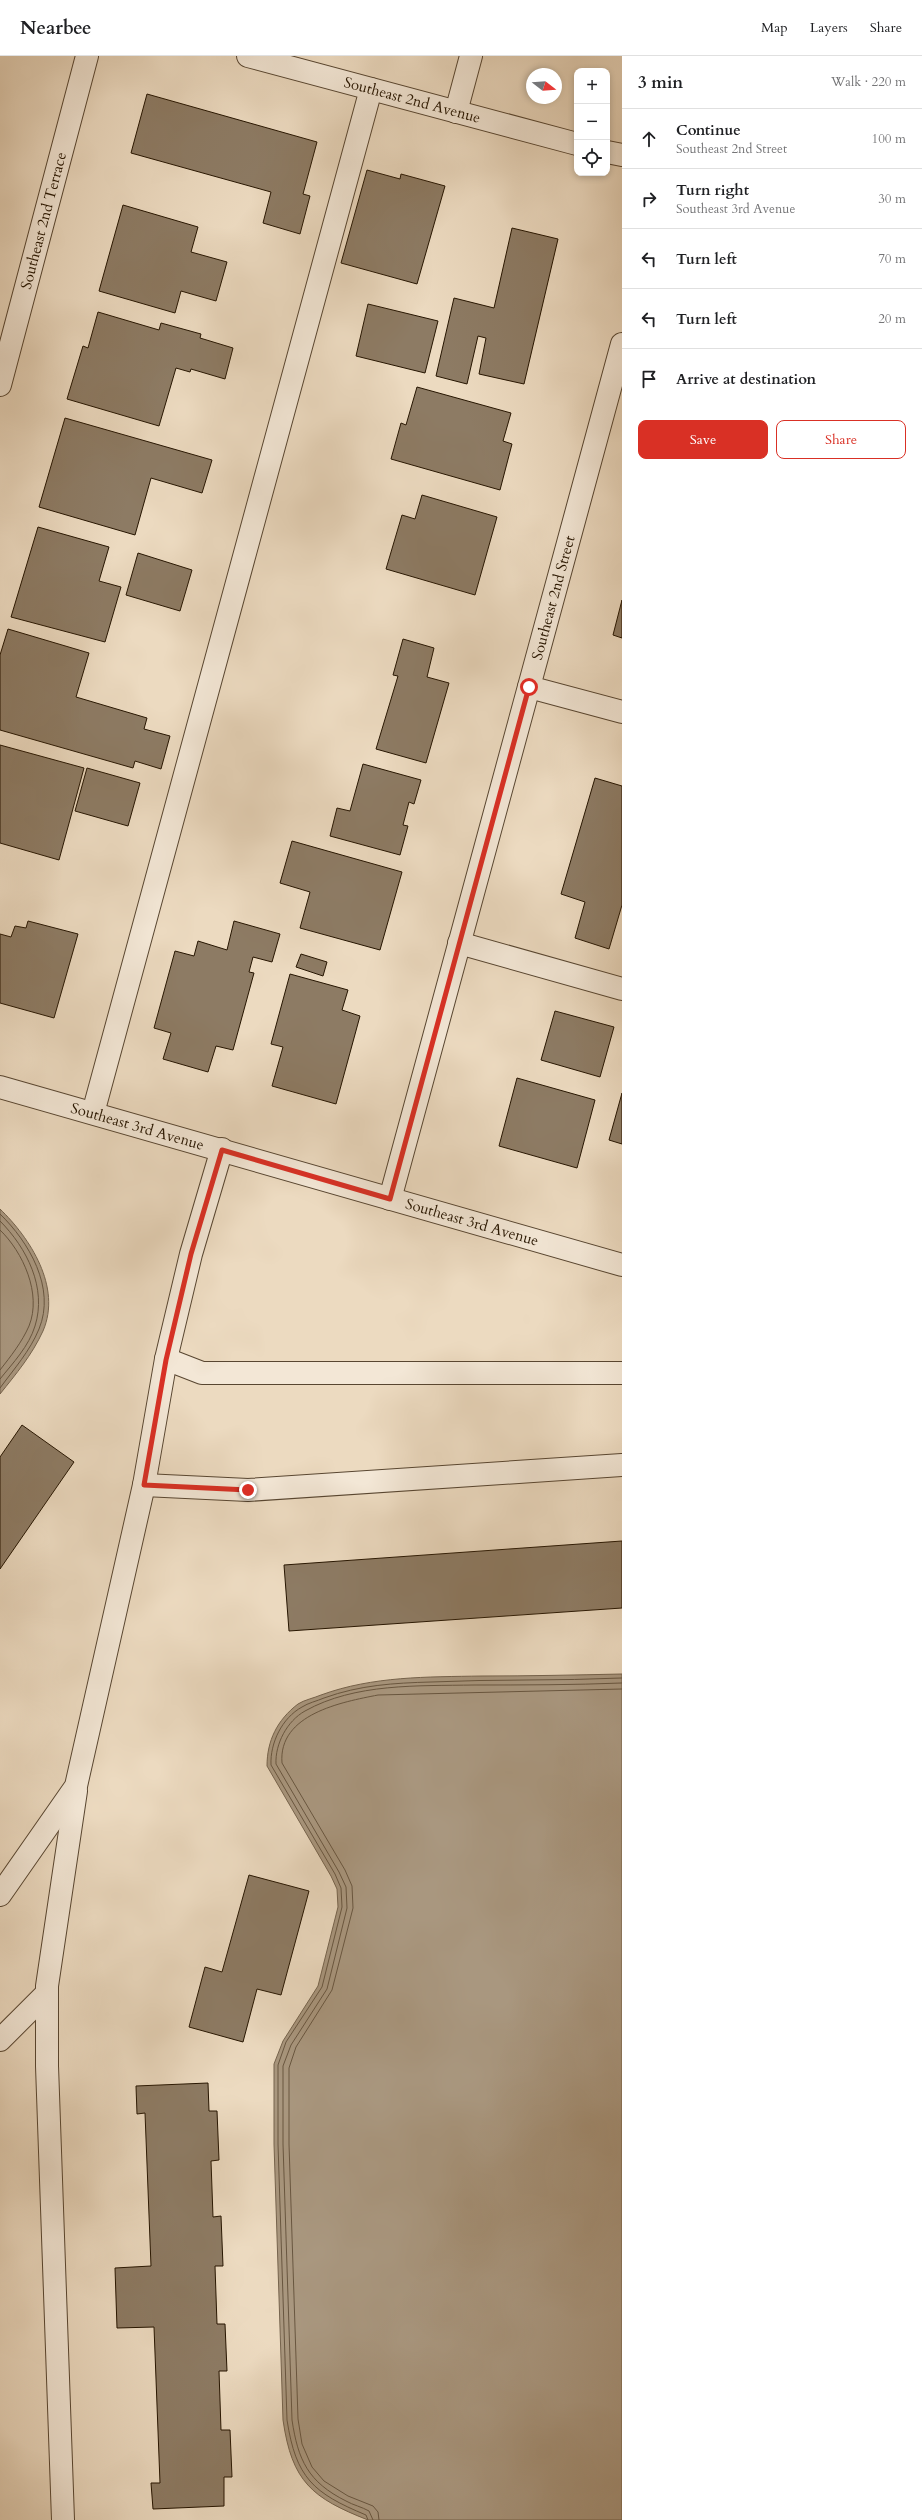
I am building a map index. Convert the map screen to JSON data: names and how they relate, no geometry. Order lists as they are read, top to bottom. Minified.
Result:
{"streets":{"street":["Southeast 2nd Avenue","Southeast 2nd Terrace","Southeast 2nd Street","Southeast 3rd Avenue"]},"crossings":[["Southeast 2nd Street","Southeast 3rd Avenue"]],"north":"right","page":{"header":"Nearbee","nav":["Map","Layers","Share"],"heading":["3 min","Walk · 220 m"],"map_buttons":["+","−"],"list":[["Continue","Southeast 2nd Street","100 m"],["Turn right","Southeast 3rd Avenue","30 m"],["Turn left","70 m"],["Turn left","20 m"],"Arrive at destination"],"buttons":["Save","Share"]}}
